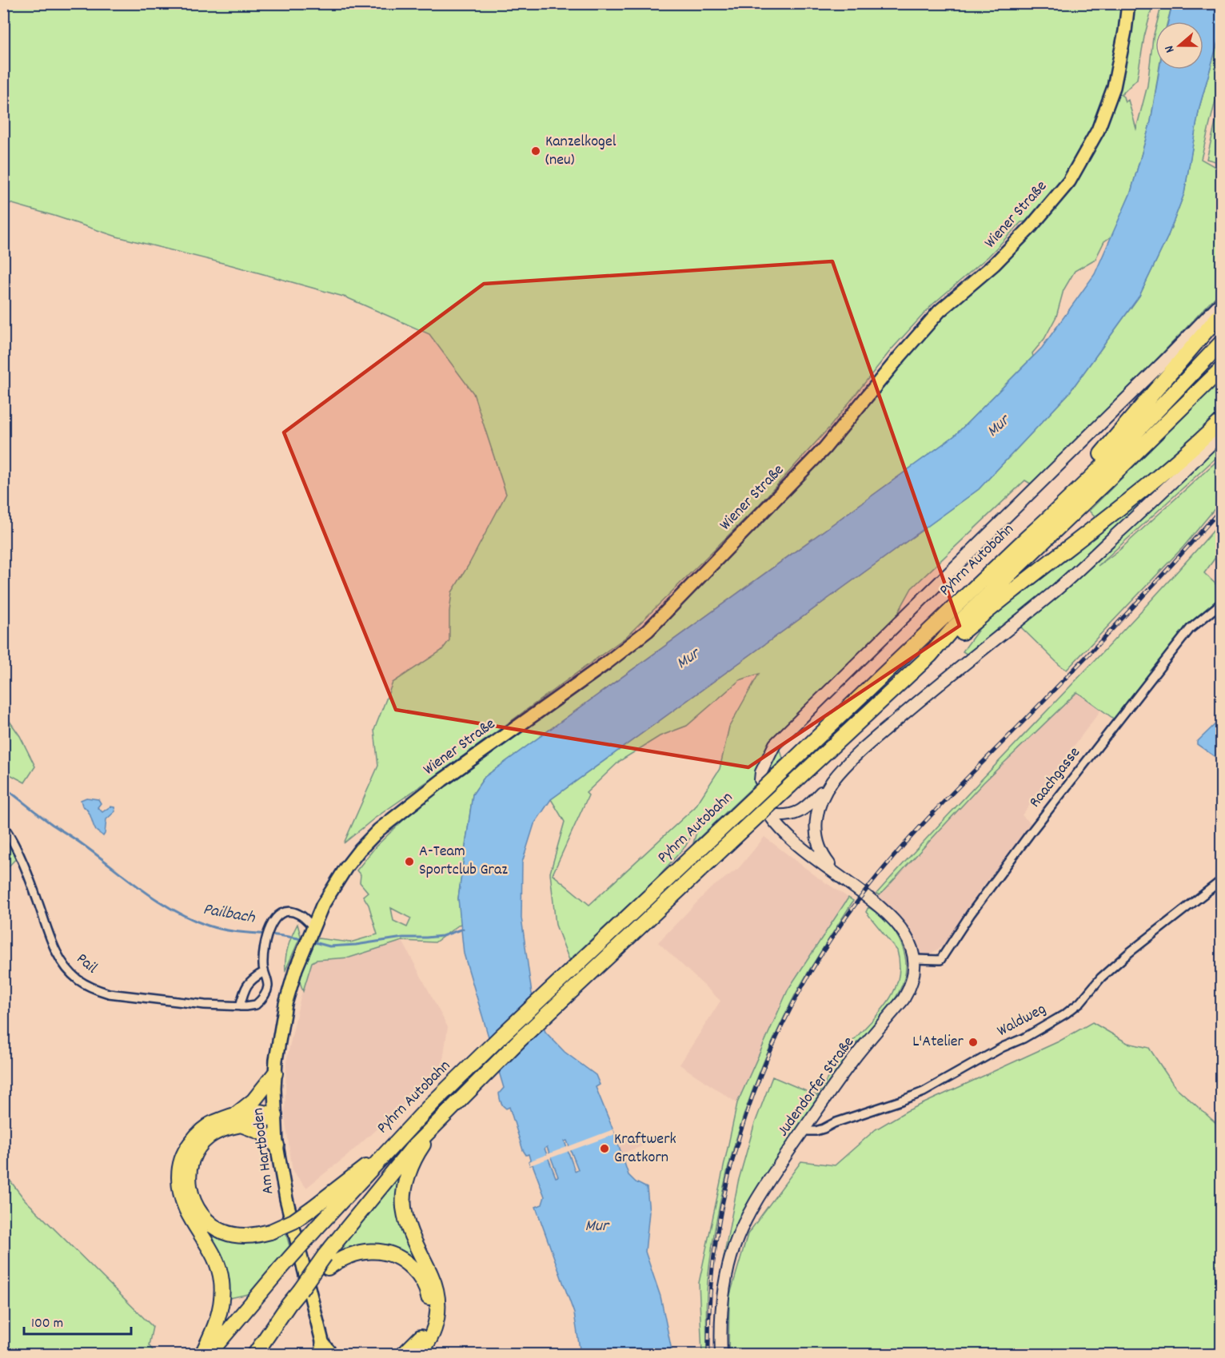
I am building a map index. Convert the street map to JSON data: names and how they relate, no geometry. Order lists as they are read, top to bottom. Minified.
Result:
{"streets":{"highway":["Pyhrn Autobahn"],"main road":["Wiener Straße","Judendorfer Straße","Am Hartboden"],"street":["Raachgasse","Pail","Waldweg"]},"crossings":[["Wiener Straße","Pail"],["Wiener Straße","Am Hartboden"],["Raachgasse","Judendorfer Straße"],["Pail","Am Hartboden"],["Waldweg","Judendorfer Straße"]],"water":["Mur","Pailbach"],"places":["Kanzelkogel (neu)","A-Team Sportclub Graz","L'Atelier","Kraftwerk Gratkorn"],"scale_bar":"100 m","north":"left"}
